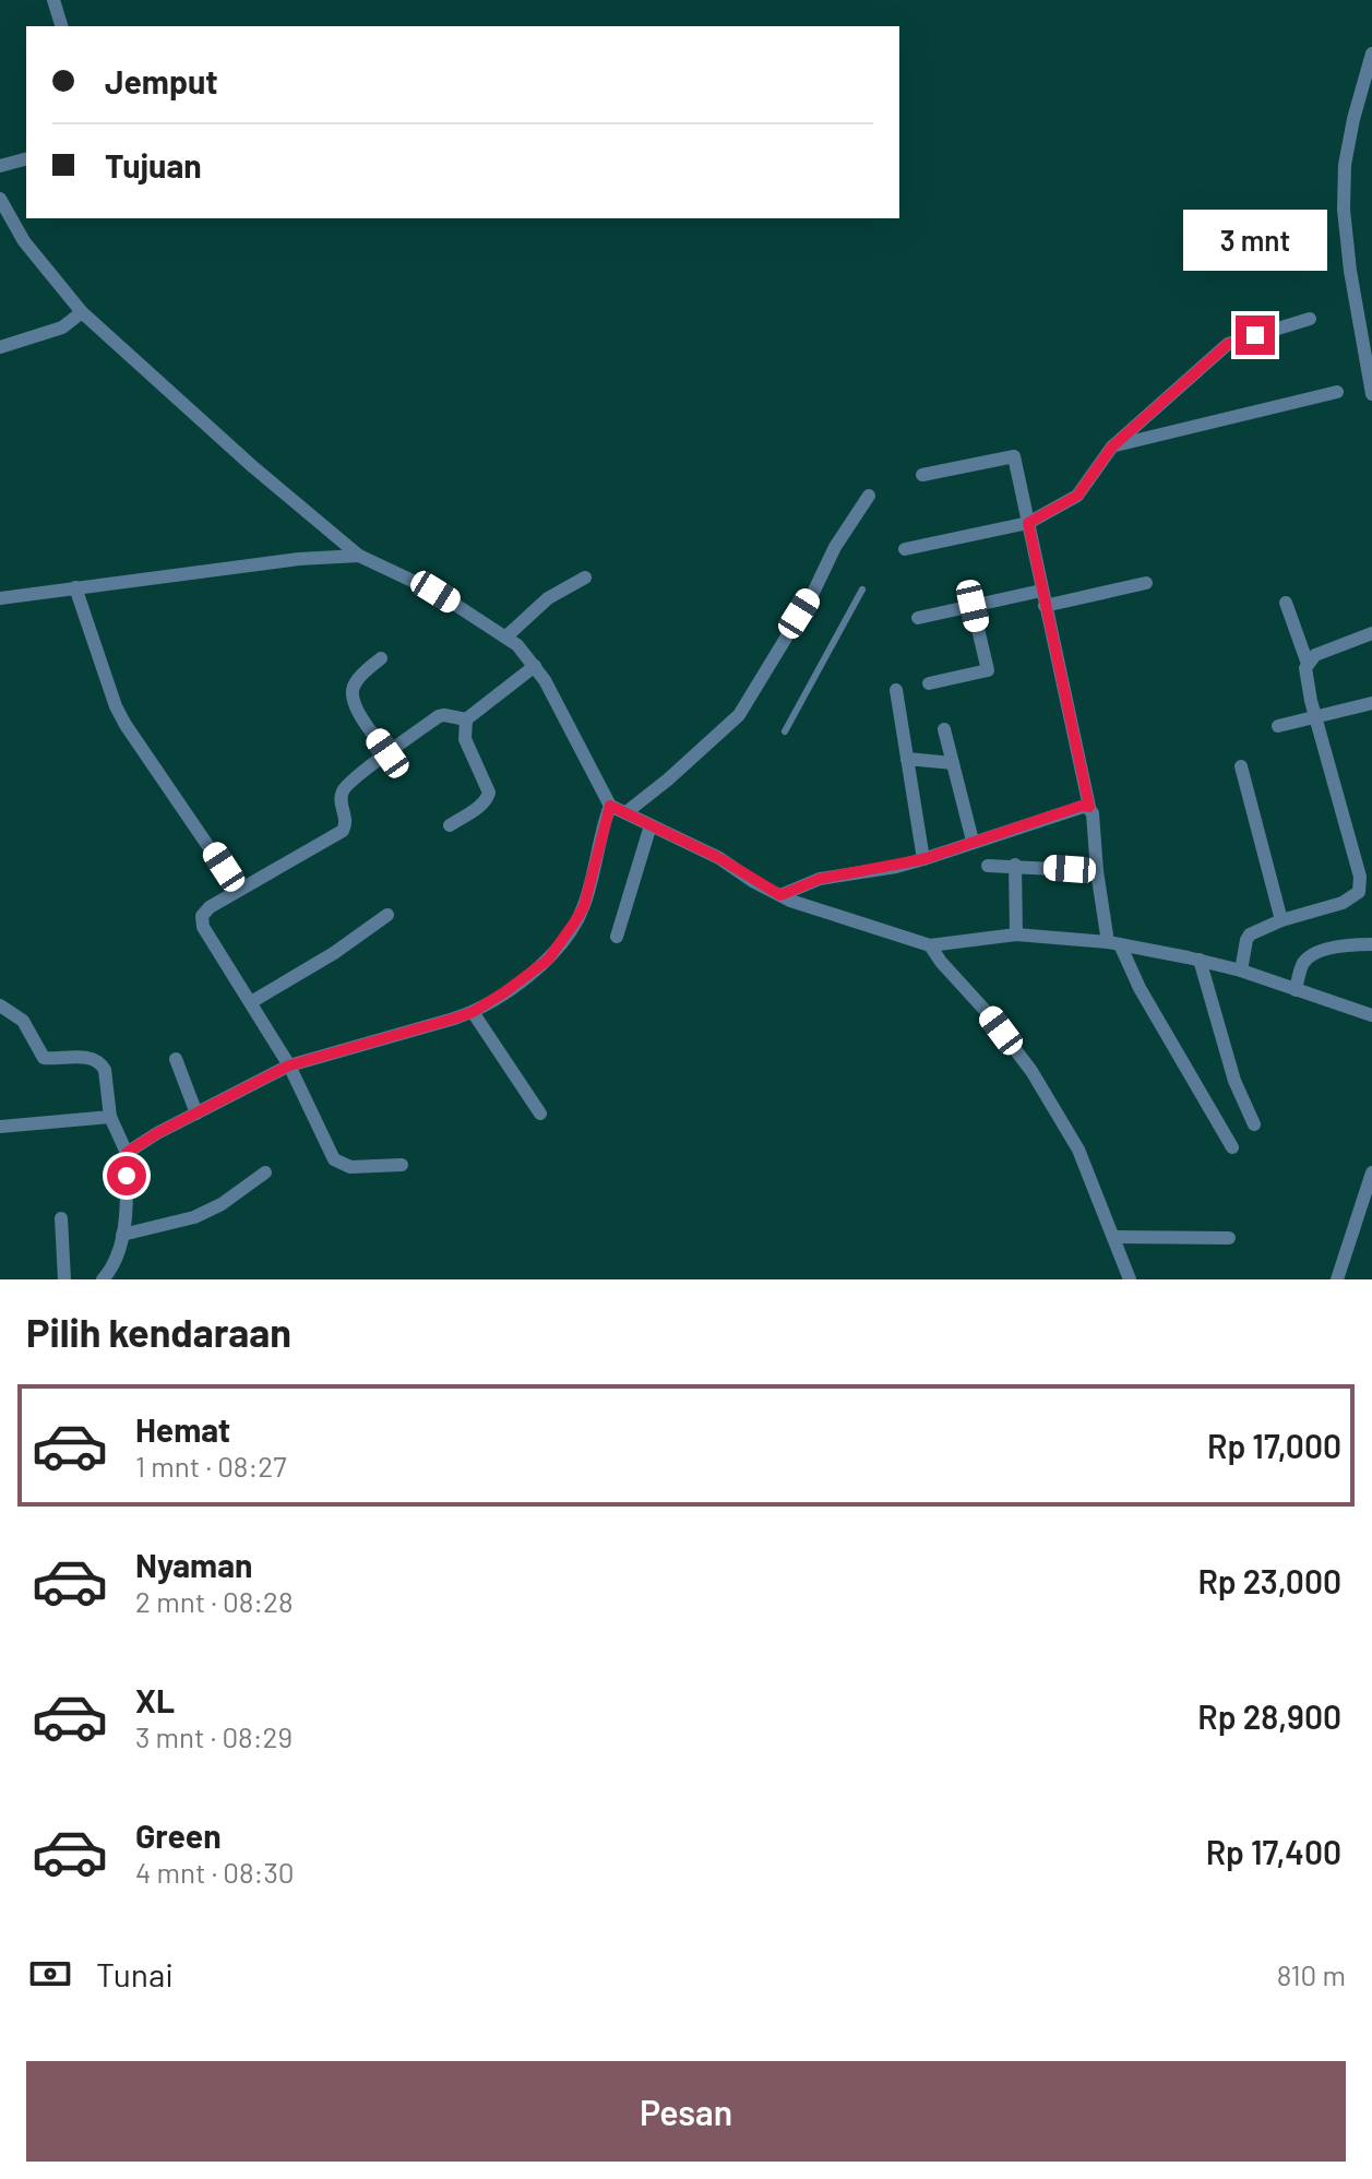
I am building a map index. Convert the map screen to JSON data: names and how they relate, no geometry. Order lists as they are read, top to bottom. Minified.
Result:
{"page":{"banner":["Jemput","Tujuan"],"bubble":"3 mnt","heading":"Pilih kendaraan","list":[{"name":"Hemat","note":"1 mnt · 08:27","value":"Rp 17,000"},{"name":"Nyaman","note":"2 mnt · 08:28","value":"Rp 23,000"},{"name":"XL","note":"3 mnt · 08:29","value":"Rp 28,900"},{"name":"Green","note":"4 mnt · 08:30","value":"Rp 17,400"}],"pay":["Tunai","810 m"],"buttons":"Pesan"}}
